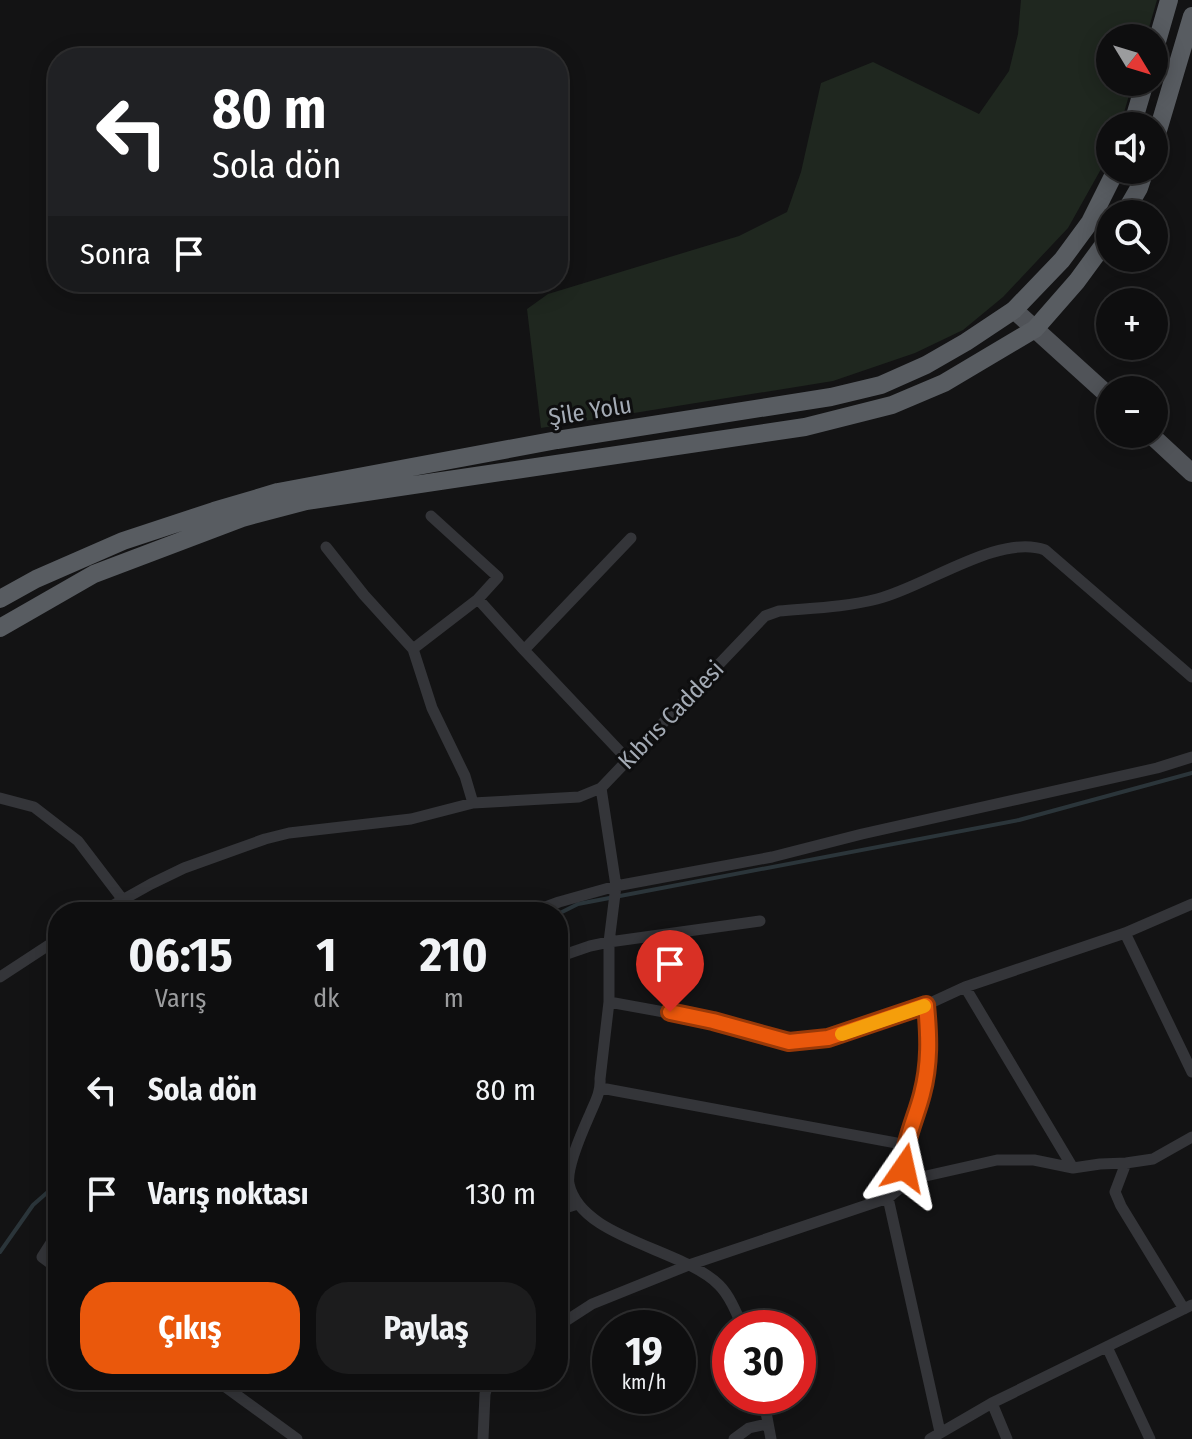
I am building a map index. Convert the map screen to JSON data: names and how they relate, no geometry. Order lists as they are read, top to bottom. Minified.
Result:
{"streets":{"highway":["Şile Yolu"],"street":["Kıbrıs Caddesi"]},"north":"bottom right","page":{"map_buttons":["+","−"],"turn":["80 m","Sola dön"],"then":"Sonra","eta":["06:15","Varış","1","dk","210","m"],"list":[{"name":"Sola dön","value":"80 m"},{"name":"Varış noktası","value":"130 m"}],"buttons":["Çıkış","Paylaş"],"speed":"19 km/h","limit":"30"}}
